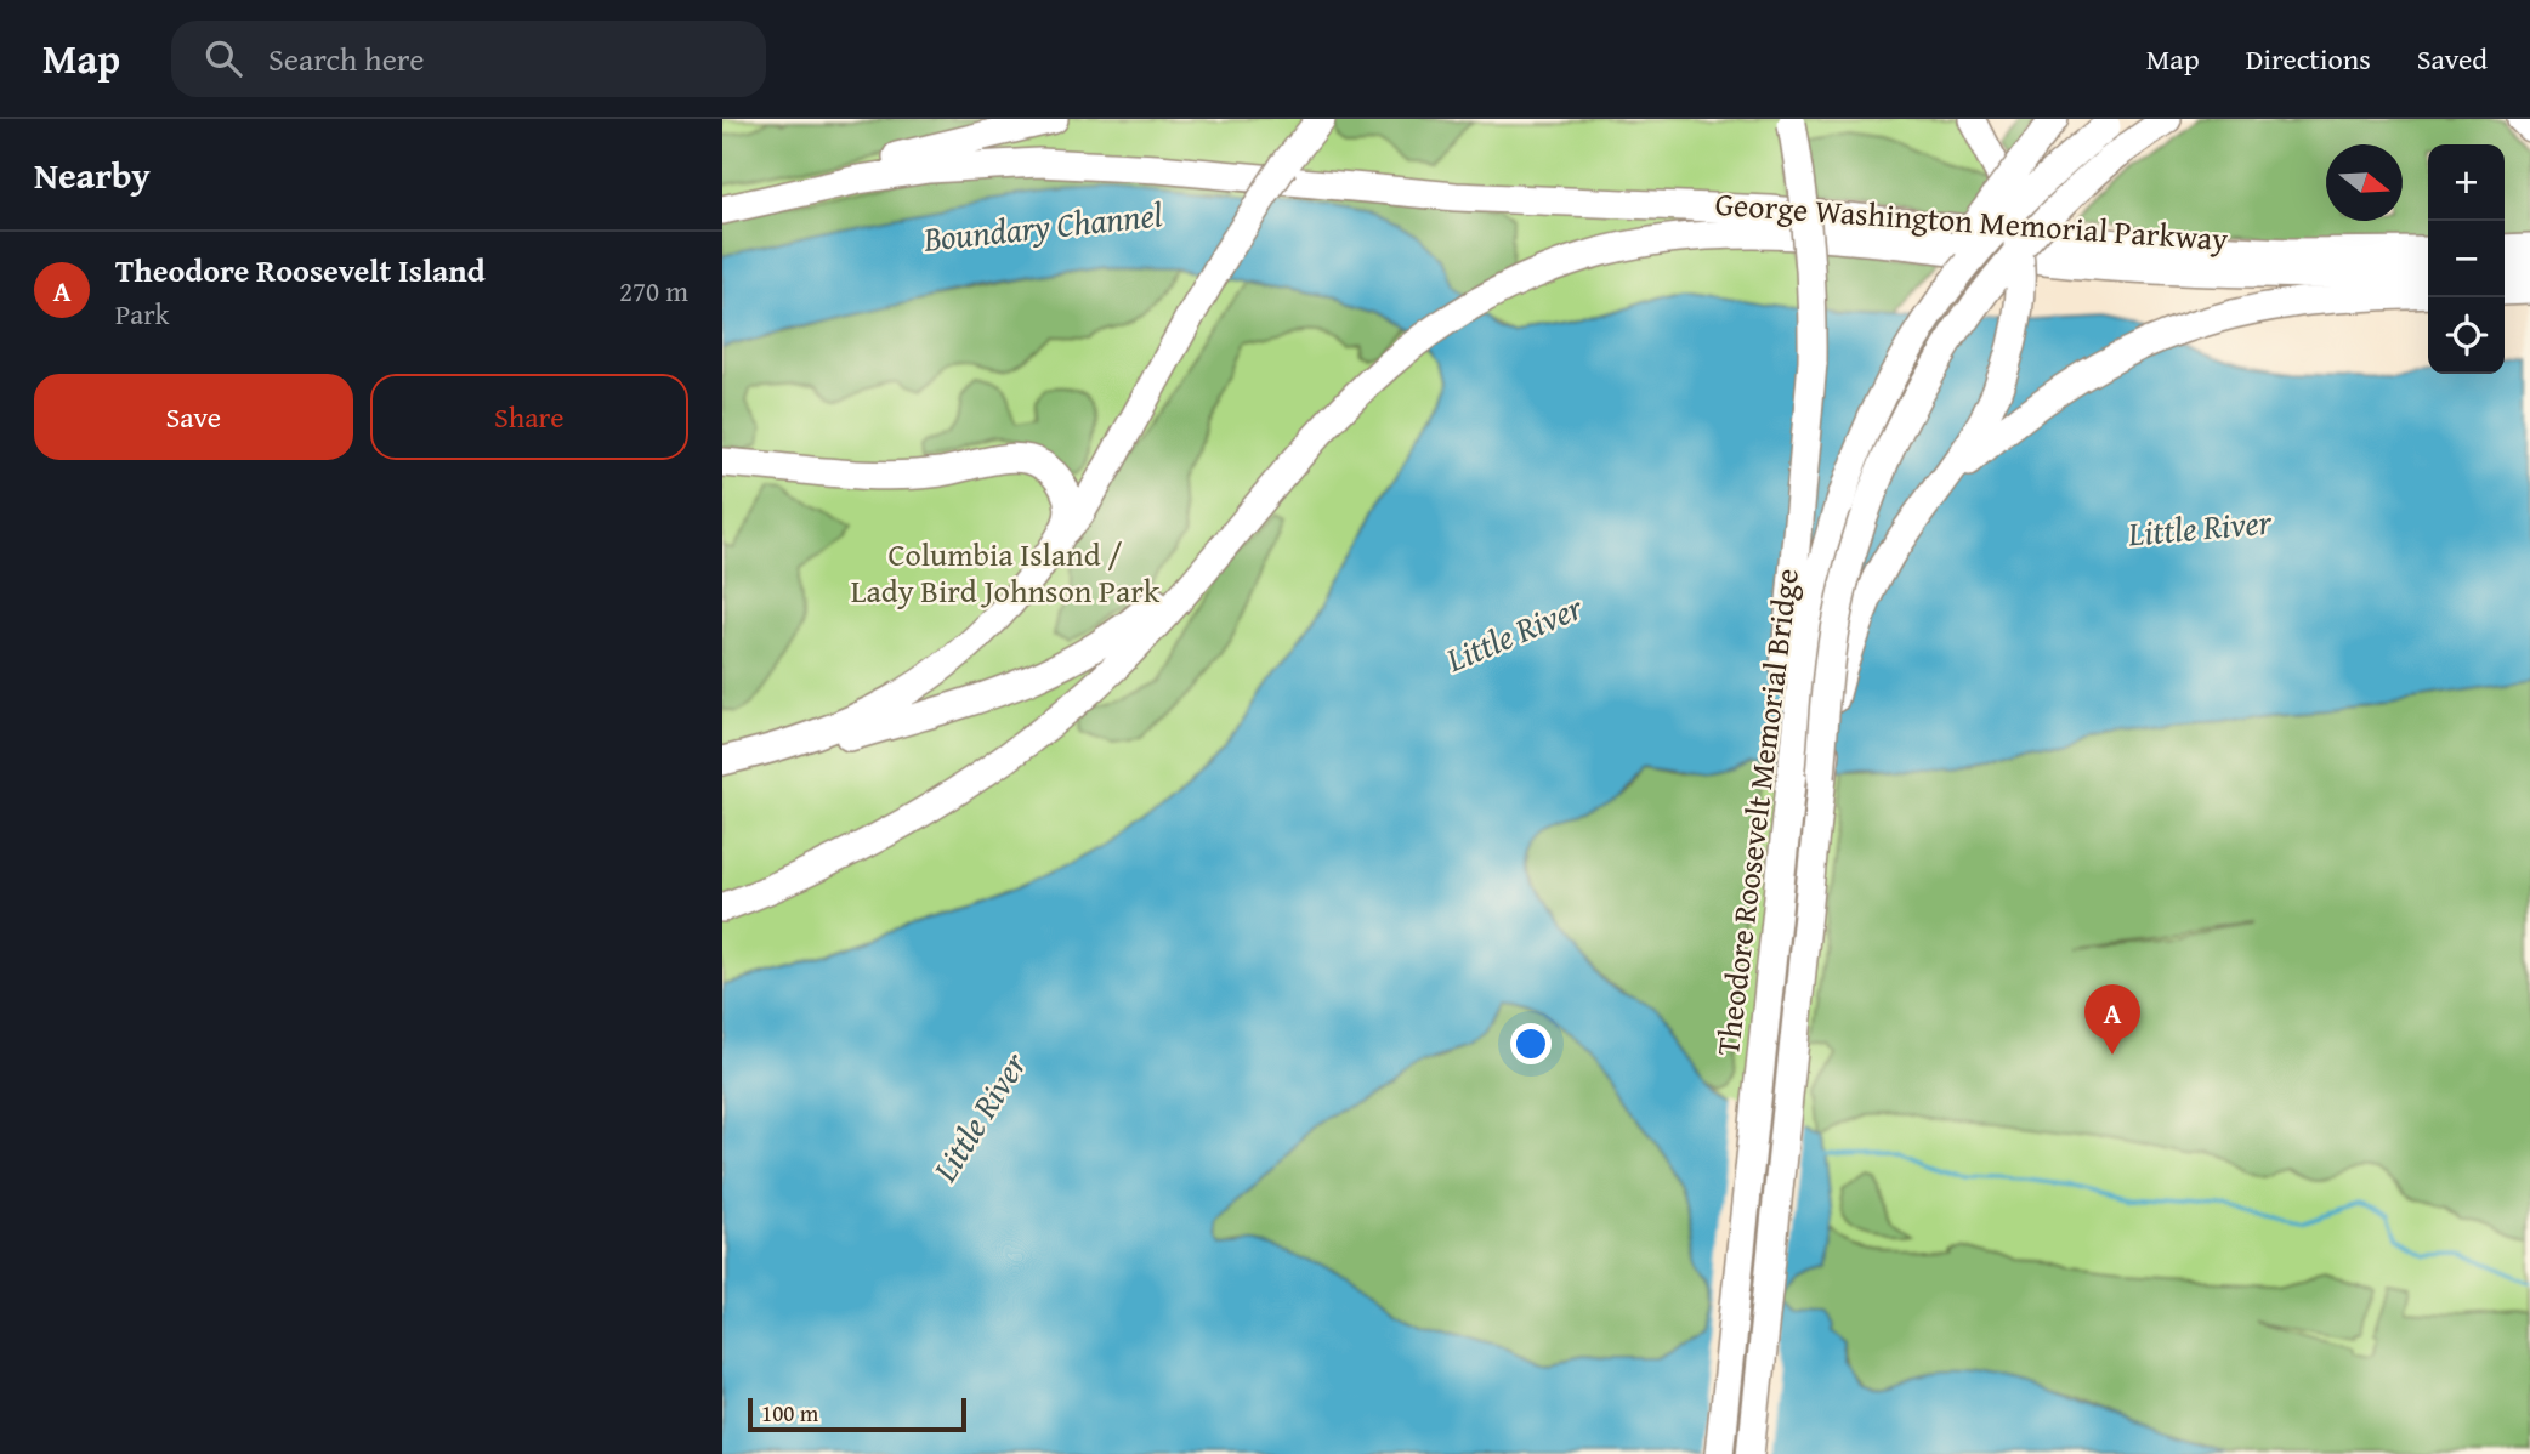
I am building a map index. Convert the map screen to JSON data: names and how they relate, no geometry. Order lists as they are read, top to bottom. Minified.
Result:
{"streets":{"highway":["George Washington Memorial Parkway","Theodore Roosevelt Memorial Bridge"]},"water":["Boundary Channel","Little River"],"parks":["Columbia Island / Lady Bird Johnson Park"],"scale_bar":"100 m","north":"right","page":{"header":"Map","search":"Search here","nav":["Map","Directions","Saved"],"heading":"Nearby","map_buttons":["+","−"],"list":[{"mark":"A","name":"Theodore Roosevelt Island","note":"Park","value":"270 m"}],"buttons":["Save","Share"],"pins":"A","scale":"100 m"}}
